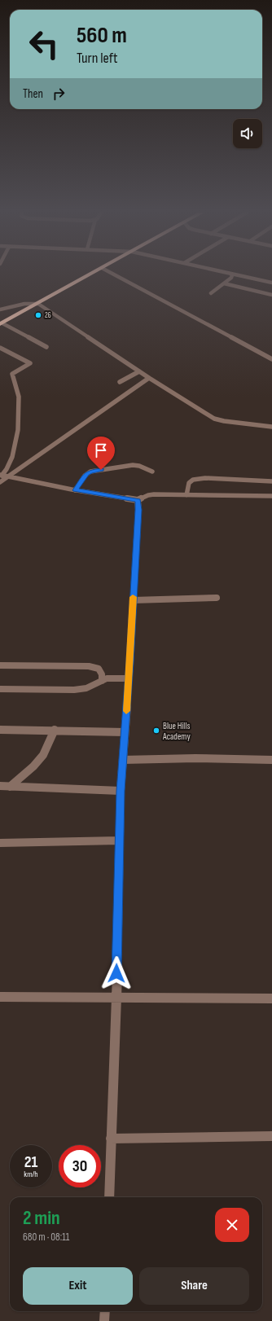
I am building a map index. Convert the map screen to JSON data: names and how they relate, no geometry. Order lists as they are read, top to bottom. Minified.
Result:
{"places":["26","Blue Hills Academy"],"page":{"turn":["560 m","Turn left"],"then":"Then","speed":"21 km/h","limit":"30","heading":["2 min","680 m · 08:11"],"buttons":["Exit","Share"]}}
